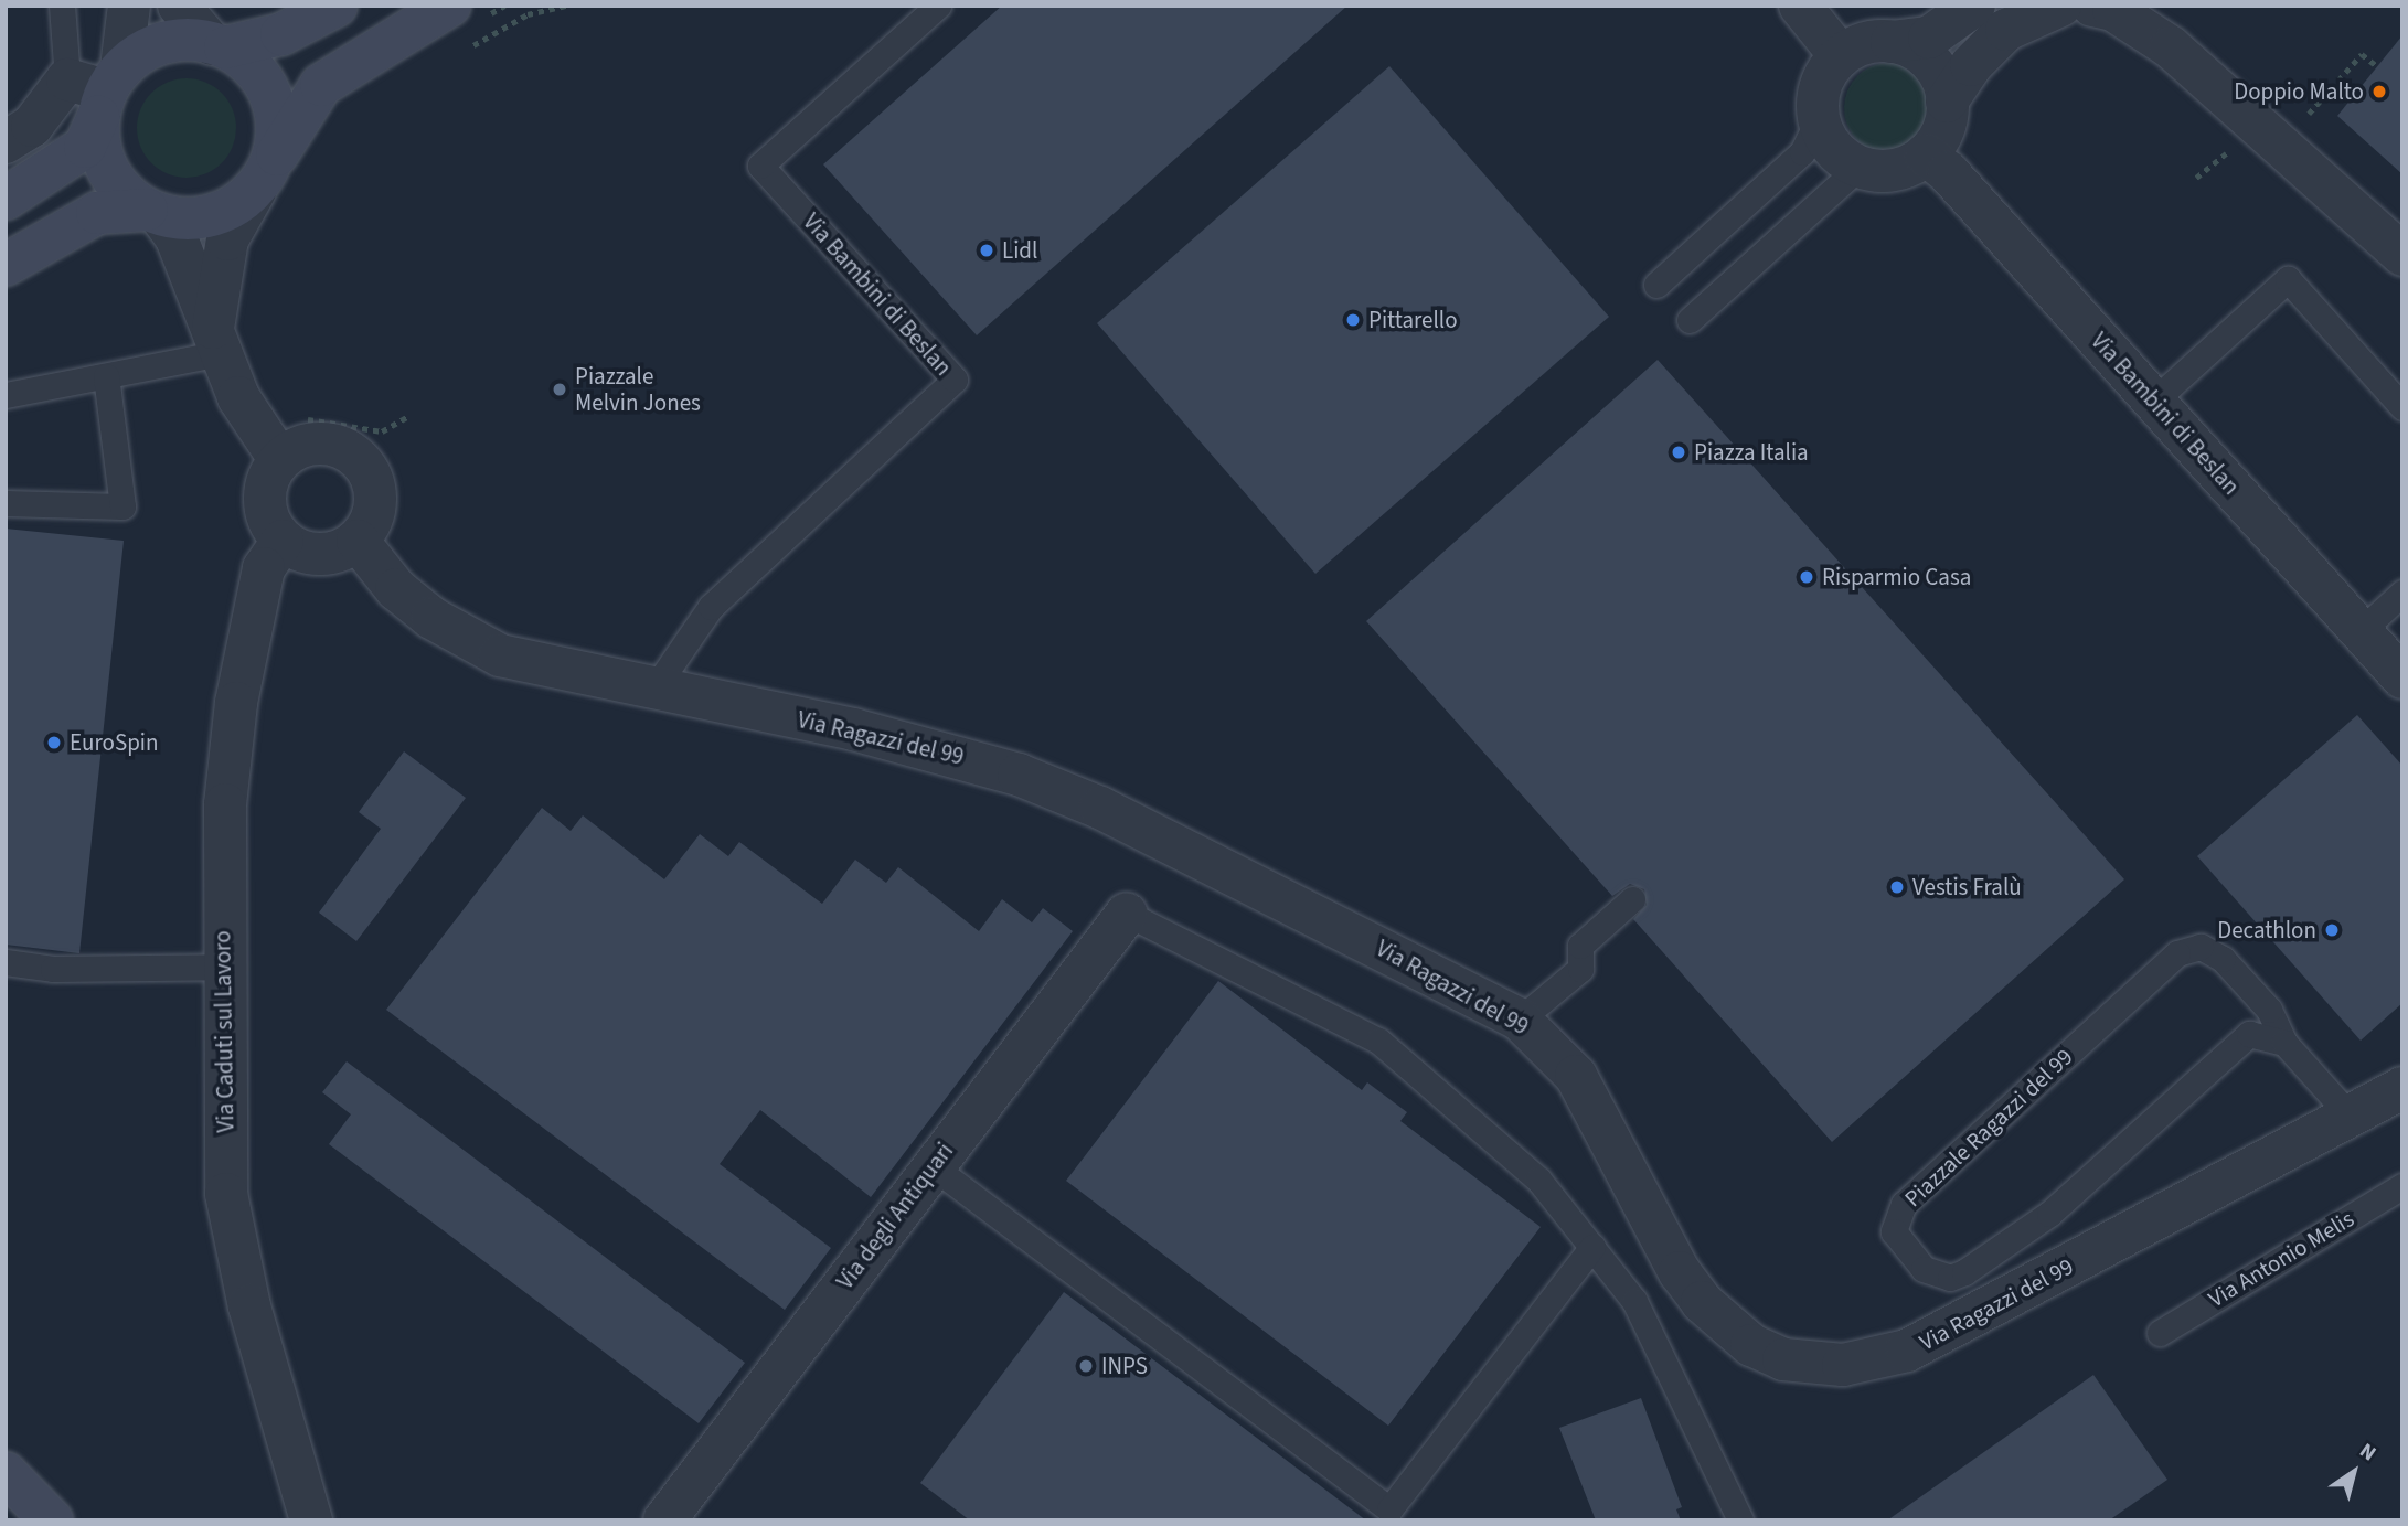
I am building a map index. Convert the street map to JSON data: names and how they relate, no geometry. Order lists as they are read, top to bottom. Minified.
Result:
{"streets":{"street":["Via Bambini di Beslan","Via Ragazzi del 99","Via Caduti sul Lavoro","Via degli Antiquari"],"lane":["Piazzale Ragazzi del 99","Via Antonio Melis"]},"crossings":[["Via Bambini di Beslan","Via Ragazzi del 99"],["Via Ragazzi del 99","Via Caduti sul Lavoro"],["Via Ragazzi del 99","Piazzale Ragazzi del 99"]],"places":["Doppio Malto","Lidl","Pittarello","Piazzale Melvin Jones","Piazza Italia","Risparmio Casa","EuroSpin","Vestis Fralù","Decathlon","INPS"],"north":"top right"}
